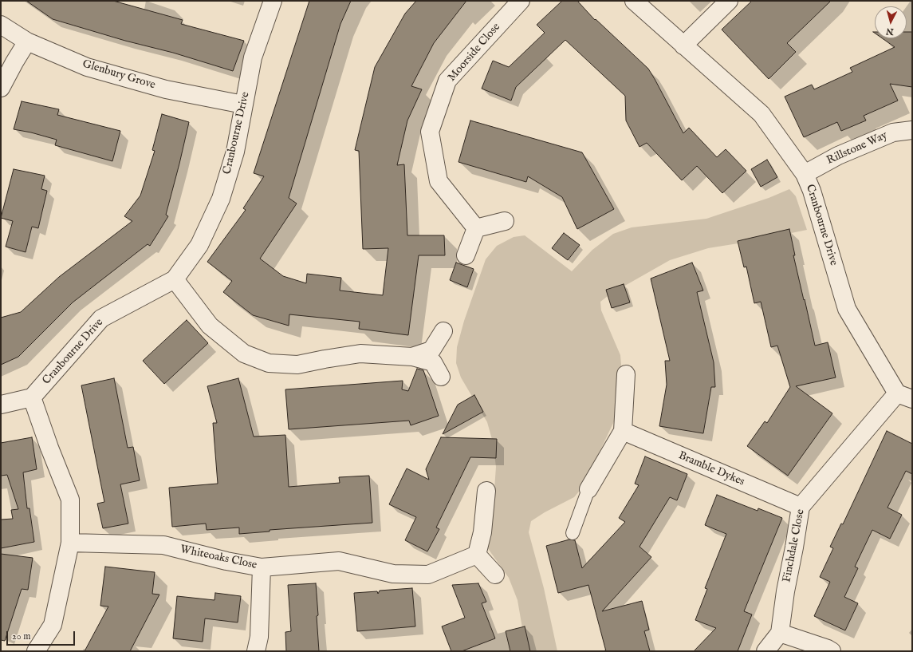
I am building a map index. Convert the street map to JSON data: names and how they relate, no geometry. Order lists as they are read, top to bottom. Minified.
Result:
{"streets":{"street":["Moorside Close","Glenbury Grove","Cranbourne Drive","Rillstone Way","Bramble Dykes","Finchdale Close","Whiteoaks Close"]},"crossings":[["Glenbury Grove","Cranbourne Drive"],["Cranbourne Drive","Rillstone Way"],["Cranbourne Drive","Finchdale Close"],["Bramble Dykes","Finchdale Close"]],"scale_bar":"20 m","north":"bottom"}
